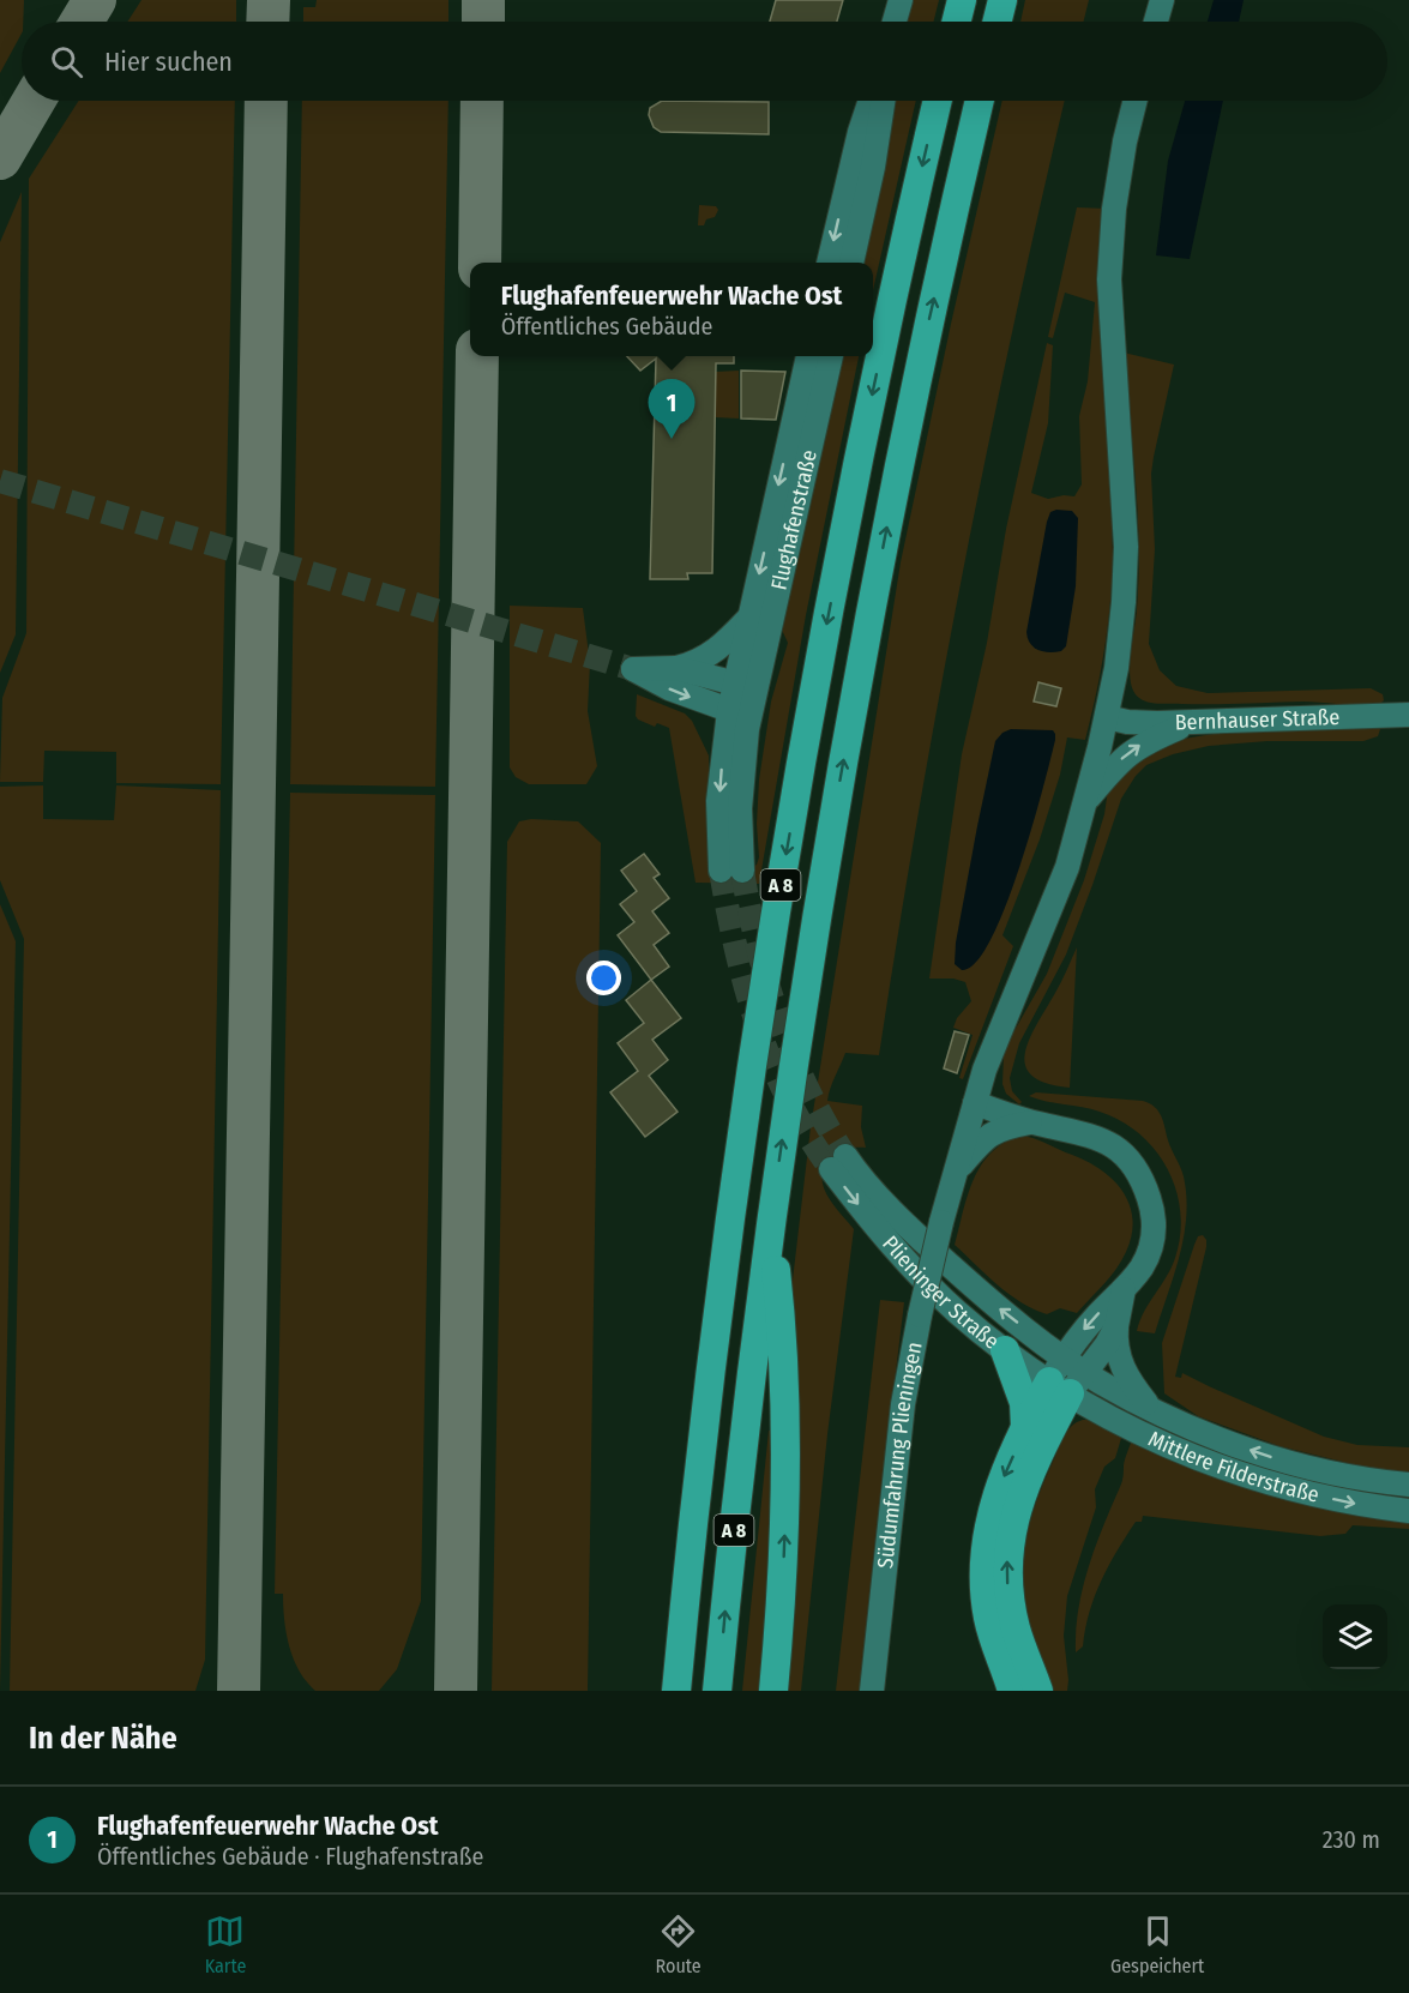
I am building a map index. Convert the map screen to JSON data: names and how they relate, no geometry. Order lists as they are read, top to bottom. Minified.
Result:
{"streets":{"highway":["A 8"],"main road":["Flughafenstraße","Bernhauser Straße","Plieninger Straße","Südumfahrung Plieningen","Mittlere Filderstraße"]},"crossings":[["Bernhauser Straße","Südumfahrung Plieningen"],["Plieninger Straße","Mittlere Filderstraße"]],"page":{"search":"Hier suchen","popup":["Flughafenfeuerwehr Wache Ost","Öffentliches Gebäude"],"pins":"1","heading":"In der Nähe","list":[{"mark":"1","name":"Flughafenfeuerwehr Wache Ost","note":"Öffentliches Gebäude · Flughafenstraße","value":"230 m"}],"nav":["Karte","Route","Gespeichert"]}}
